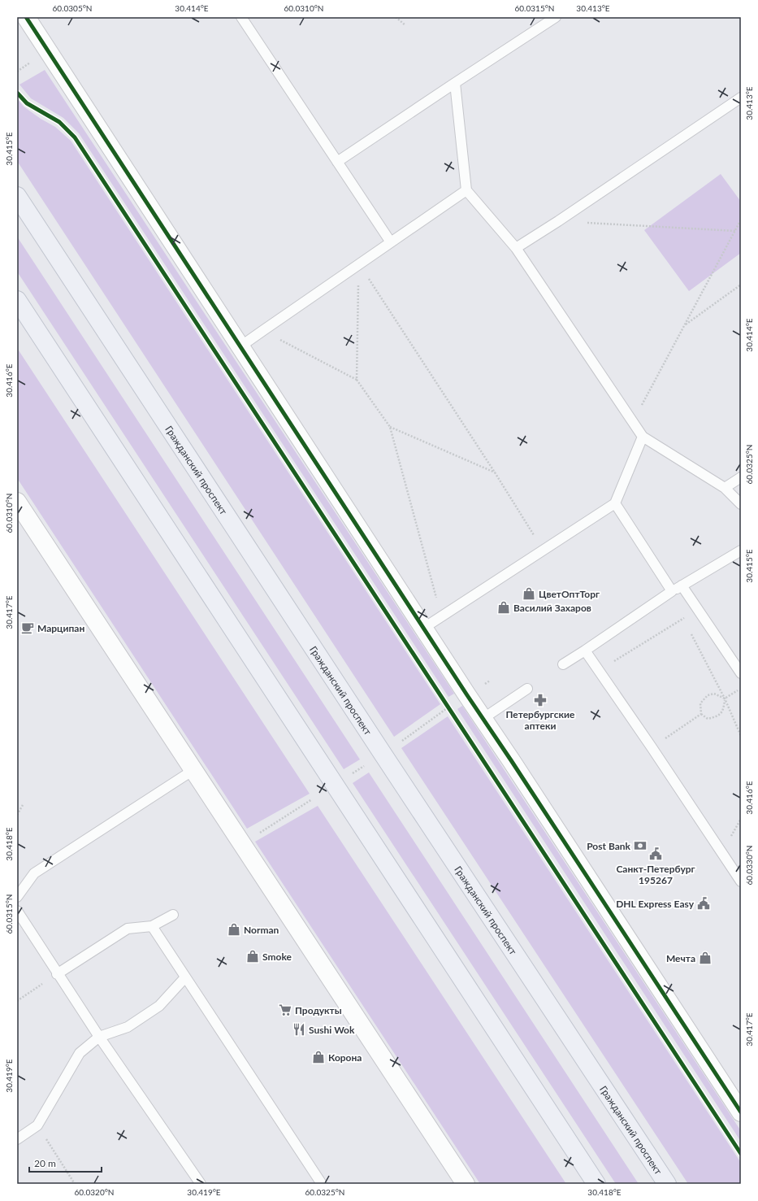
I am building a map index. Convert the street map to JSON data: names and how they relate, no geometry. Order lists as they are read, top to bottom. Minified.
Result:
{"streets":{"main road":["Гражданский проспект"]},"places":{"shop":["ЦветОптТорг","Василий Захаров","Norman","Smoke","Мечта","Корона"],"cafe":["Марципан"],"pharmacy":["Петербургские аптеки"],"bank":["Post Bank"],"public building":["Санкт-Петербург 195267","DHL Express Easy"],"supermarket":["Продукты"],"restaurant":["Sushi Wok"]},"scale_bar":"20 m","coordinates":["60.0305°N","30.414°E","60.0310°N","60.0315°N","30.413°E","30.415°E","30.416°E","60.0325°N","30.417°E","30.418°E","60.0330°N","30.419°E","60.0320°N"]}
